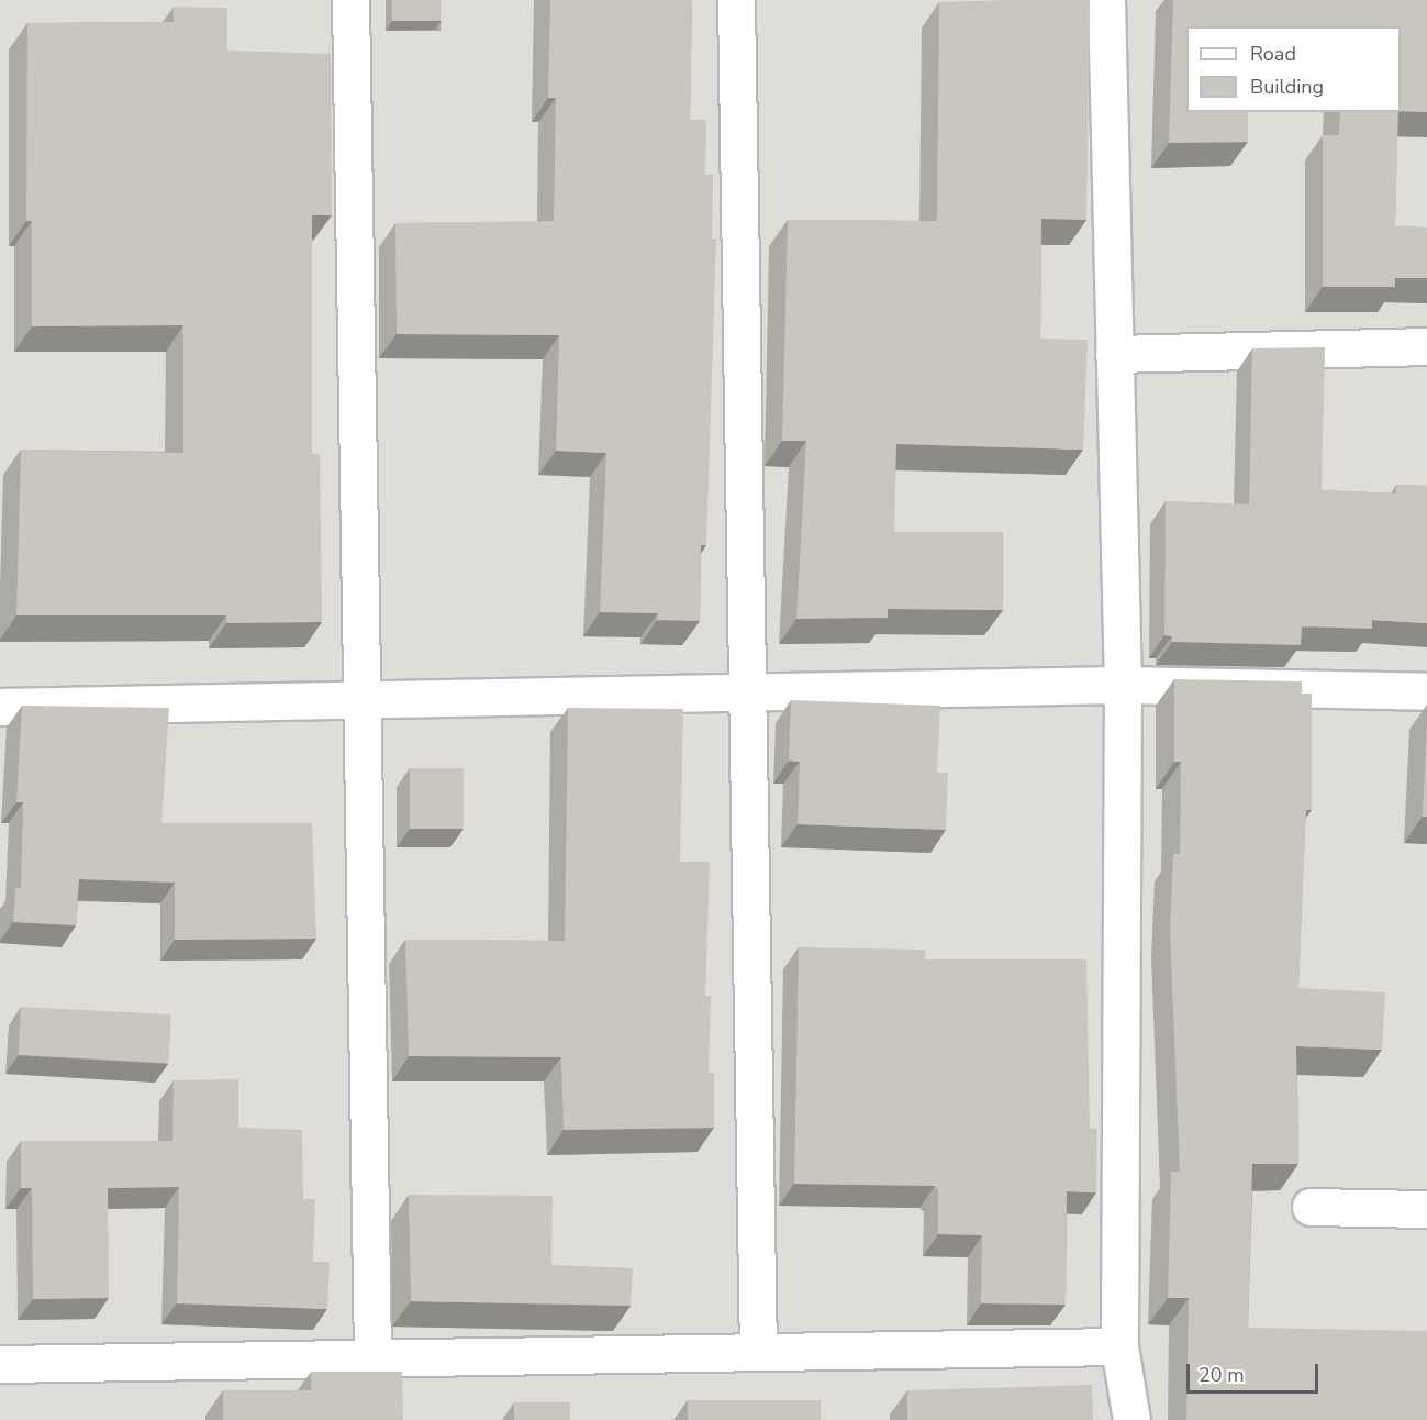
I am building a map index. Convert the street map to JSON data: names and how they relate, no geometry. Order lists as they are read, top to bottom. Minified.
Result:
{"legend":["Road","Building"],"scale_bar":"20 m"}
